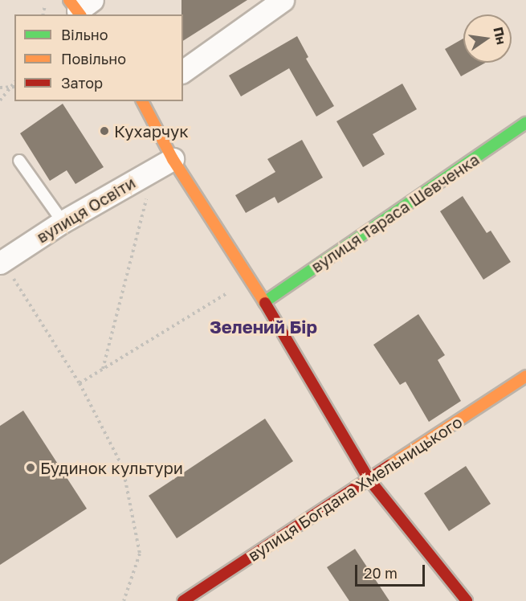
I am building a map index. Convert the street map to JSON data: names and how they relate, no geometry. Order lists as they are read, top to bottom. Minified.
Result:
{"streets":{"street":["вулиця Освіти","вулиця Тараса Шевченка","вулиця Богдана Хмельницького"]},"districts":["Зелений Бір"],"places":["Кухарчук","Будинок культури"],"legend":["Вільно","Повільно","Затор"],"scale_bar":"20 m","north":"right"}
